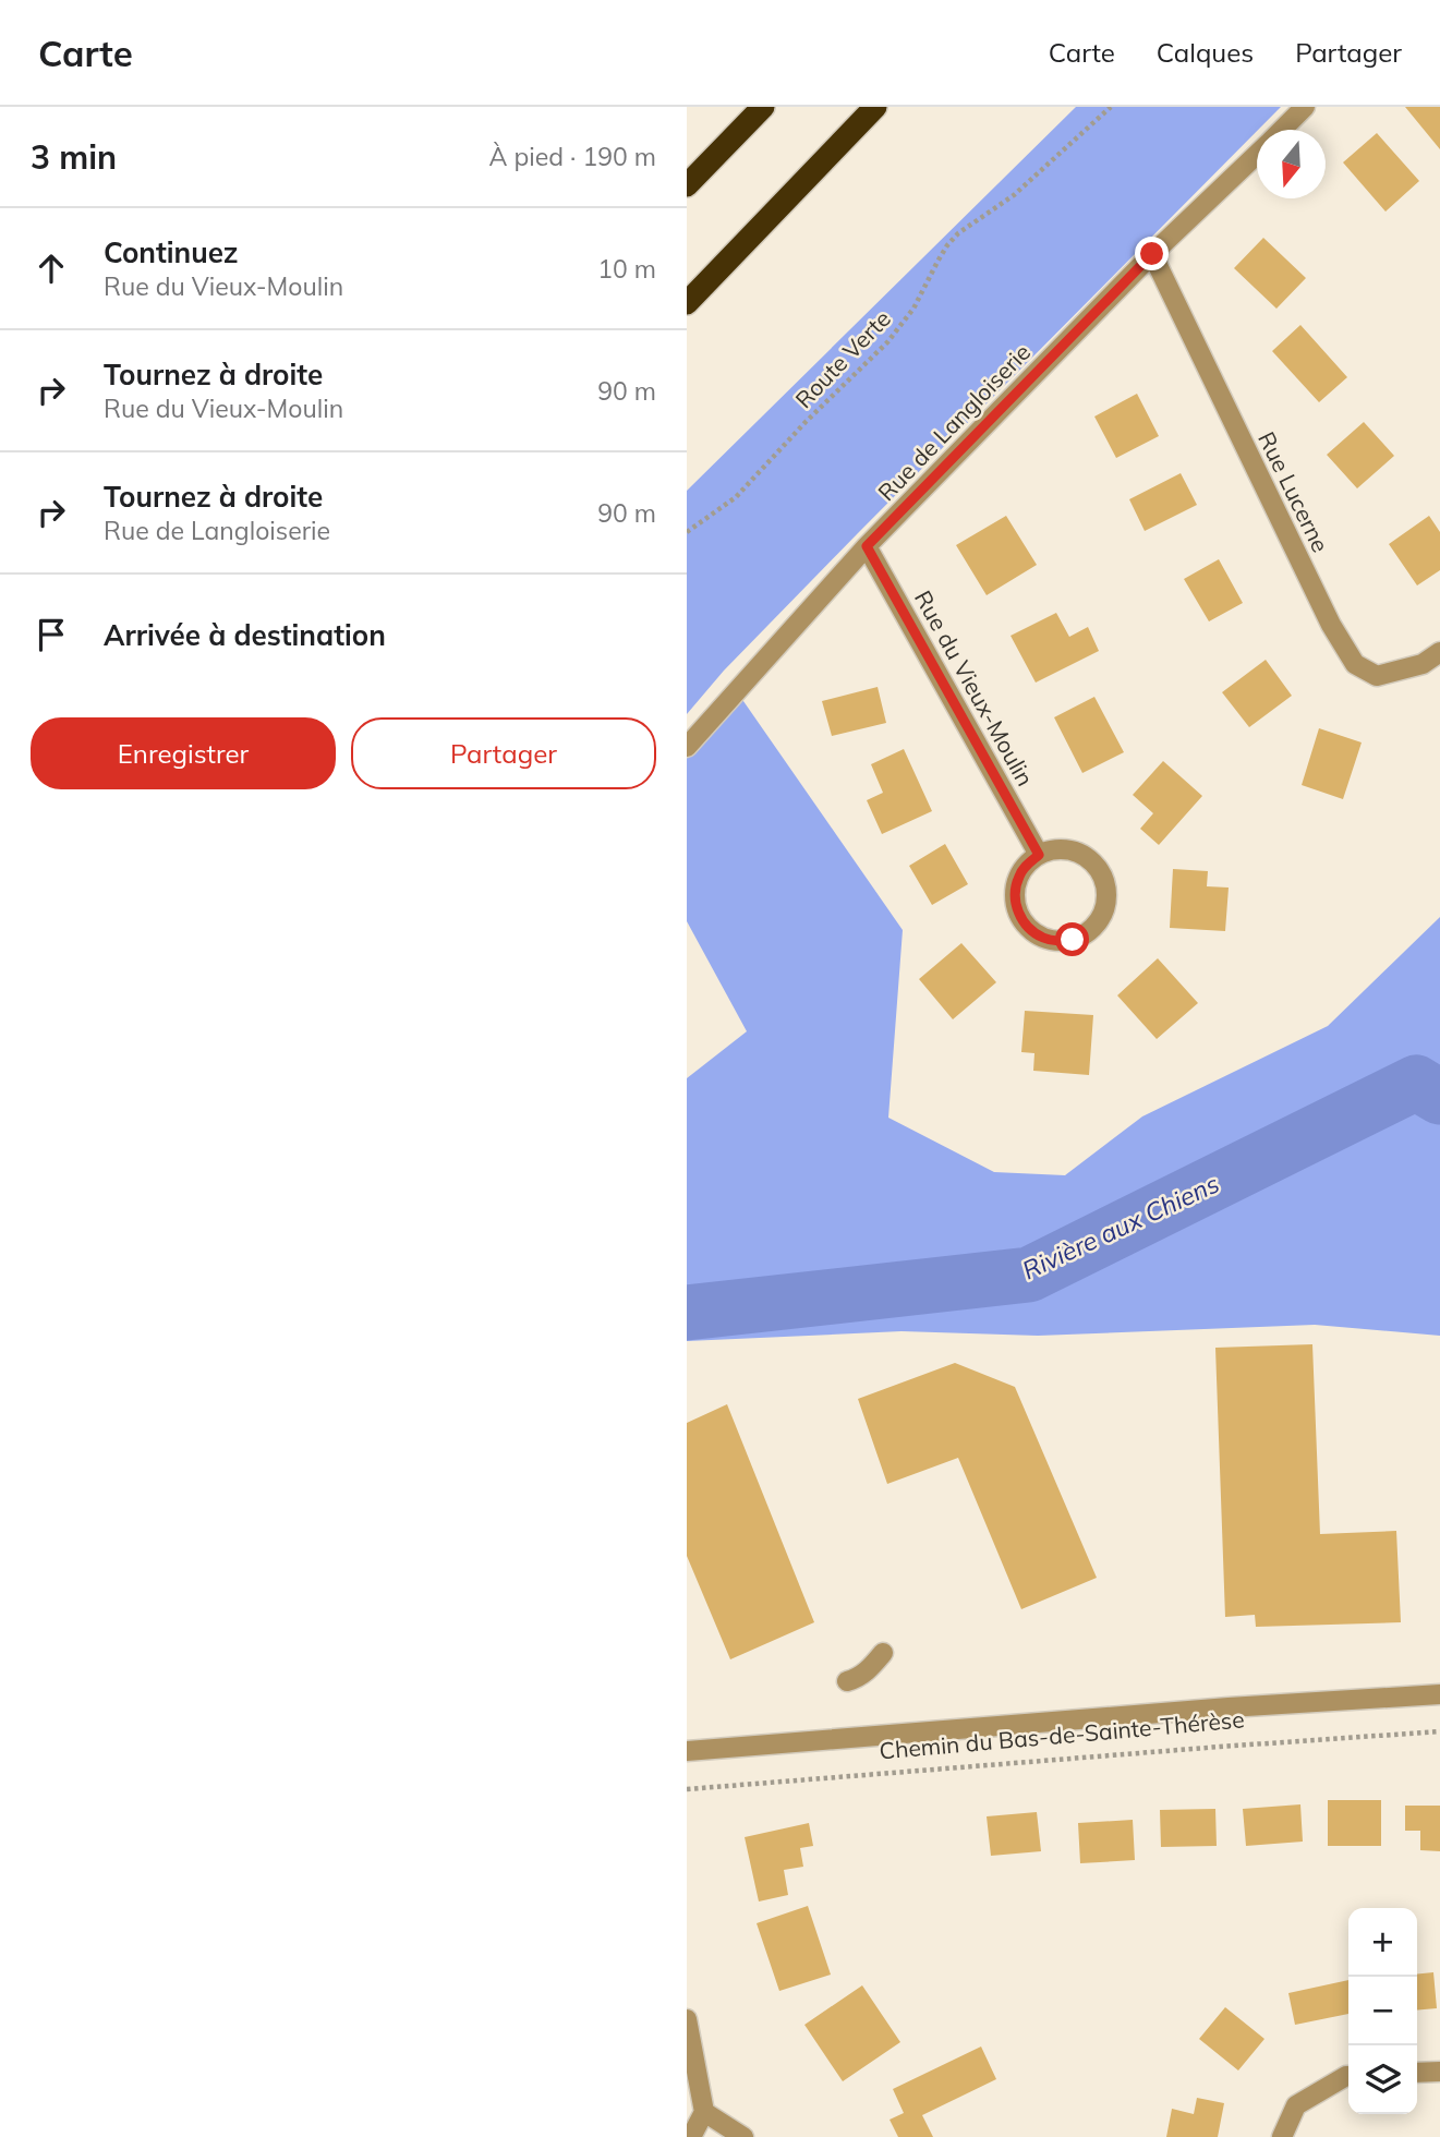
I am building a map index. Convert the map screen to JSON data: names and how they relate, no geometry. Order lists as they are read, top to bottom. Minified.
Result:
{"streets":{"street":["Rue de Langloiserie","Rue Lucerne","Rue du Vieux-Moulin","Chemin du Bas-de-Sainte-Thérèse"],"path":["Route Verte"]},"crossings":[["Rue de Langloiserie","Rue Lucerne"],["Rue de Langloiserie","Rue du Vieux-Moulin"]],"water":["Rivière aux Chiens"],"north":"bottom","page":{"header":"Carte","nav":["Carte","Calques","Partager"],"heading":["3 min","À pied · 190 m"],"list":[["Continuez","Rue du Vieux-Moulin","10 m"],["Tournez à droite","Rue du Vieux-Moulin","90 m"],["Tournez à droite","Rue de Langloiserie","90 m"],"Arrivée à destination"],"buttons":["Enregistrer","Partager"],"map_buttons":["+","−"]}}
